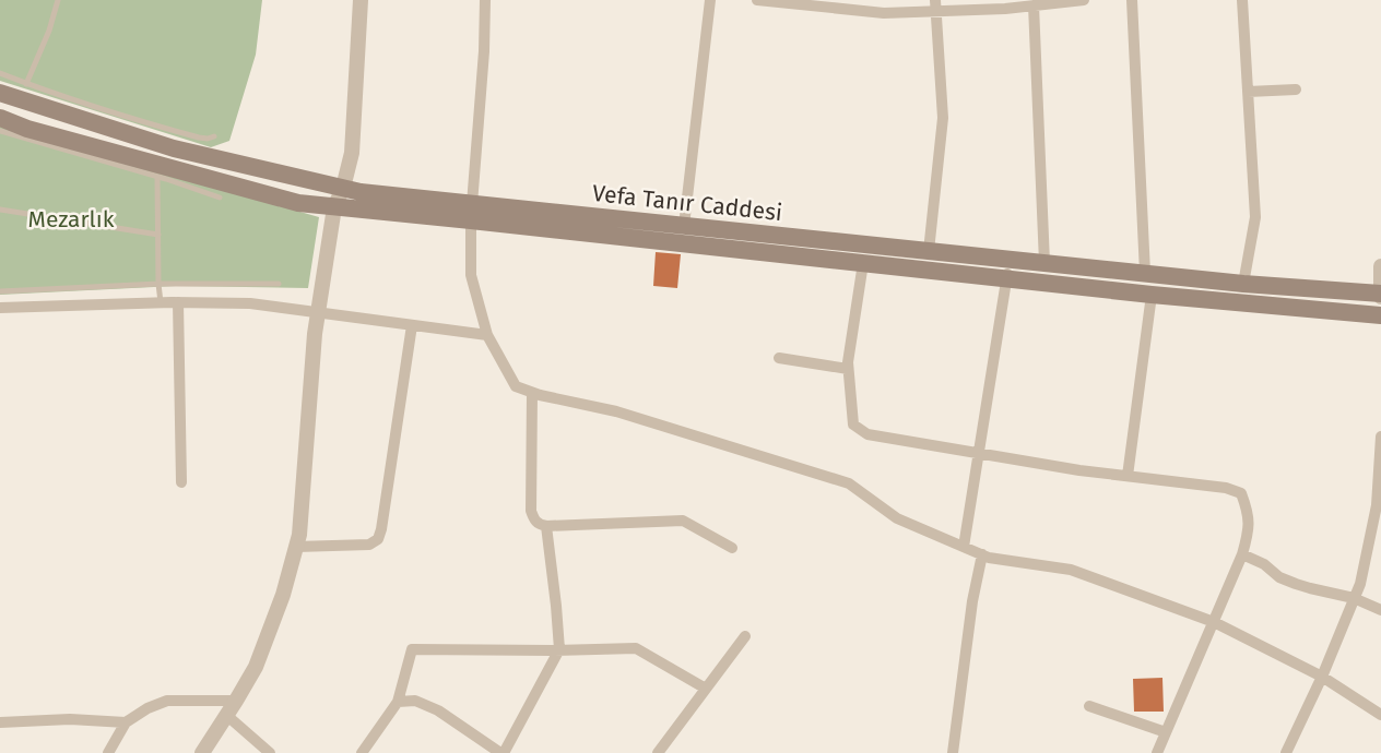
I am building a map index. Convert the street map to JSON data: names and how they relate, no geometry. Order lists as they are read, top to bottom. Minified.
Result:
{"streets":{"main road":["Vefa Tanır Caddesi"]},"parks":["Mezarlık"]}
